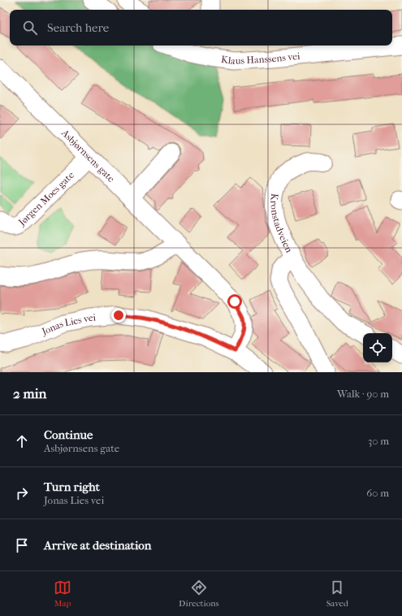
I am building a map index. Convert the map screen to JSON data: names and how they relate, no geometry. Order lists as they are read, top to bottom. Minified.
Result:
{"streets":{"street":["Klaus Hanssens vei","Asbjørnsens gate","Jørgen Moes gate","Kronstadveien","Jonas Lies vei"]},"crossings":[["Asbjørnsens gate","Jørgen Moes gate"],["Asbjørnsens gate","Jonas Lies vei"]],"page":{"search":"Search here","heading":["2 min","Walk · 90 m"],"list":[["Continue","Asbjørnsens gate","30 m"],["Turn right","Jonas Lies vei","60 m"],"Arrive at destination"],"nav":["Map","Directions","Saved"]}}
